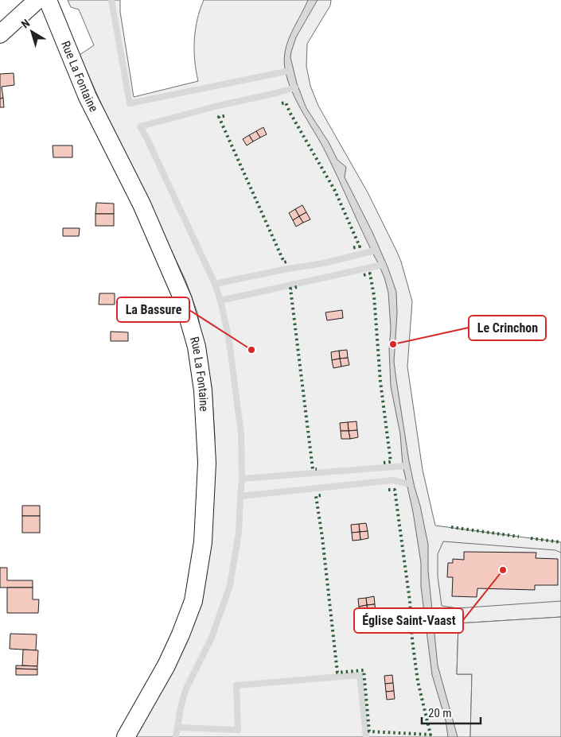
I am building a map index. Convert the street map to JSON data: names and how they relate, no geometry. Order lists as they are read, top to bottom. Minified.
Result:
{"streets":{"street":["Rue La Fontaine"]},"places":["Le Crinchon","La Bassure","Église Saint-Vaast"],"scale_bar":"20 m","north":"top left"}
